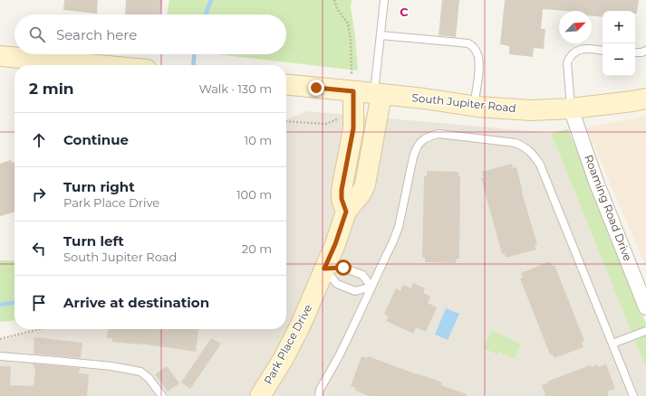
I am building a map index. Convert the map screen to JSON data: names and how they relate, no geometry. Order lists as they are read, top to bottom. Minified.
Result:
{"streets":{"street":["South Jupiter Road","Roaming Road Drive","Park Place Drive"]},"crossings":[["South Jupiter Road","Roaming Road Drive"],["South Jupiter Road","Park Place Drive"]],"north":"top right","page":{"map_buttons":["+","−"],"search":"Search here","heading":["2 min","Walk · 130 m"],"list":[["Continue","10 m"],["Turn right","Park Place Drive","100 m"],["Turn left","South Jupiter Road","20 m"],"Arrive at destination"]},"grid":{"columns":["C"]}}
